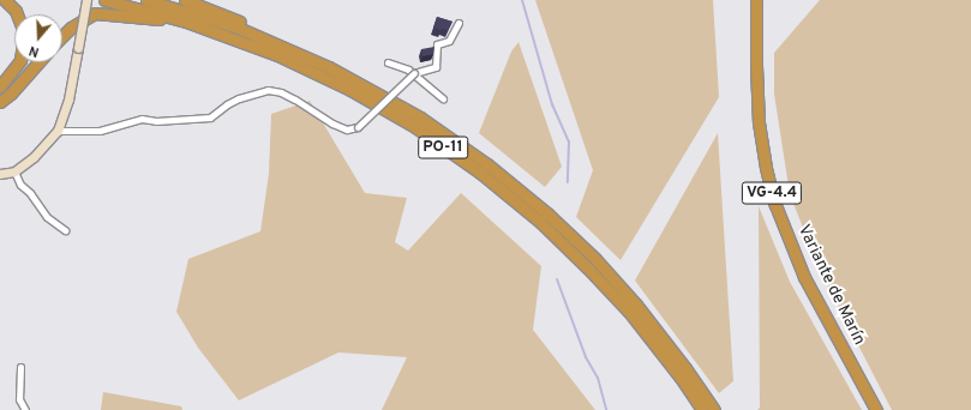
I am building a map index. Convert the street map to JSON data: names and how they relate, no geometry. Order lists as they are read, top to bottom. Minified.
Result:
{"streets":{"highway":["PO-11","VG-4.4","Variante de Marín"]},"north":"bottom"}
